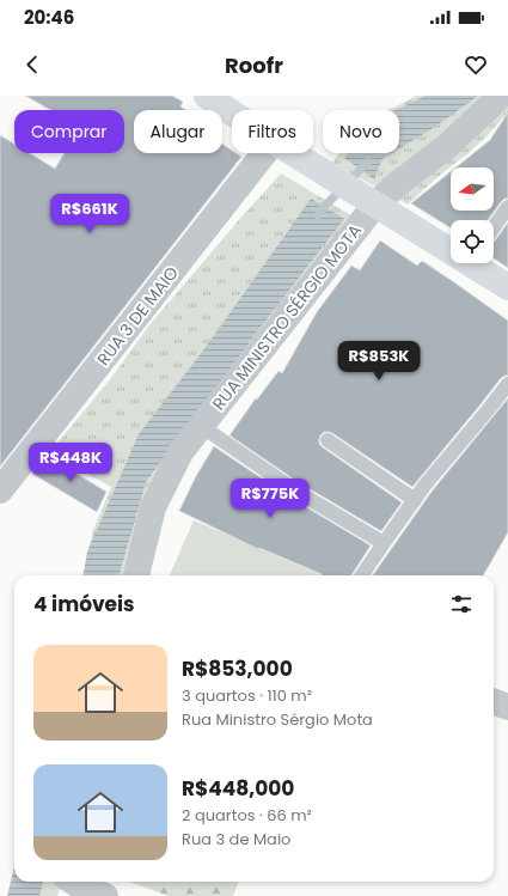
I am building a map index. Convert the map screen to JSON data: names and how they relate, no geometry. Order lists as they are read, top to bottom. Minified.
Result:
{"streets":{"street":["RUA 3 DE MAIO","RUA MINISTRO SÉRGIO MOTA"]},"north":"left","page":{"status":"20:46","header":"Roofr","chip":["Comprar","Alugar","Filtros","Novo"],"price":["R$661K","R$853K","R$448K","R$775K"],"heading":"4 imóveis","list":[{"name":"R$853,000","note":"3 quartos · 110 m² · Rua Ministro Sérgio Mota"},{"name":"R$448,000","note":"2 quartos · 66 m² · Rua 3 de Maio"}]}}
